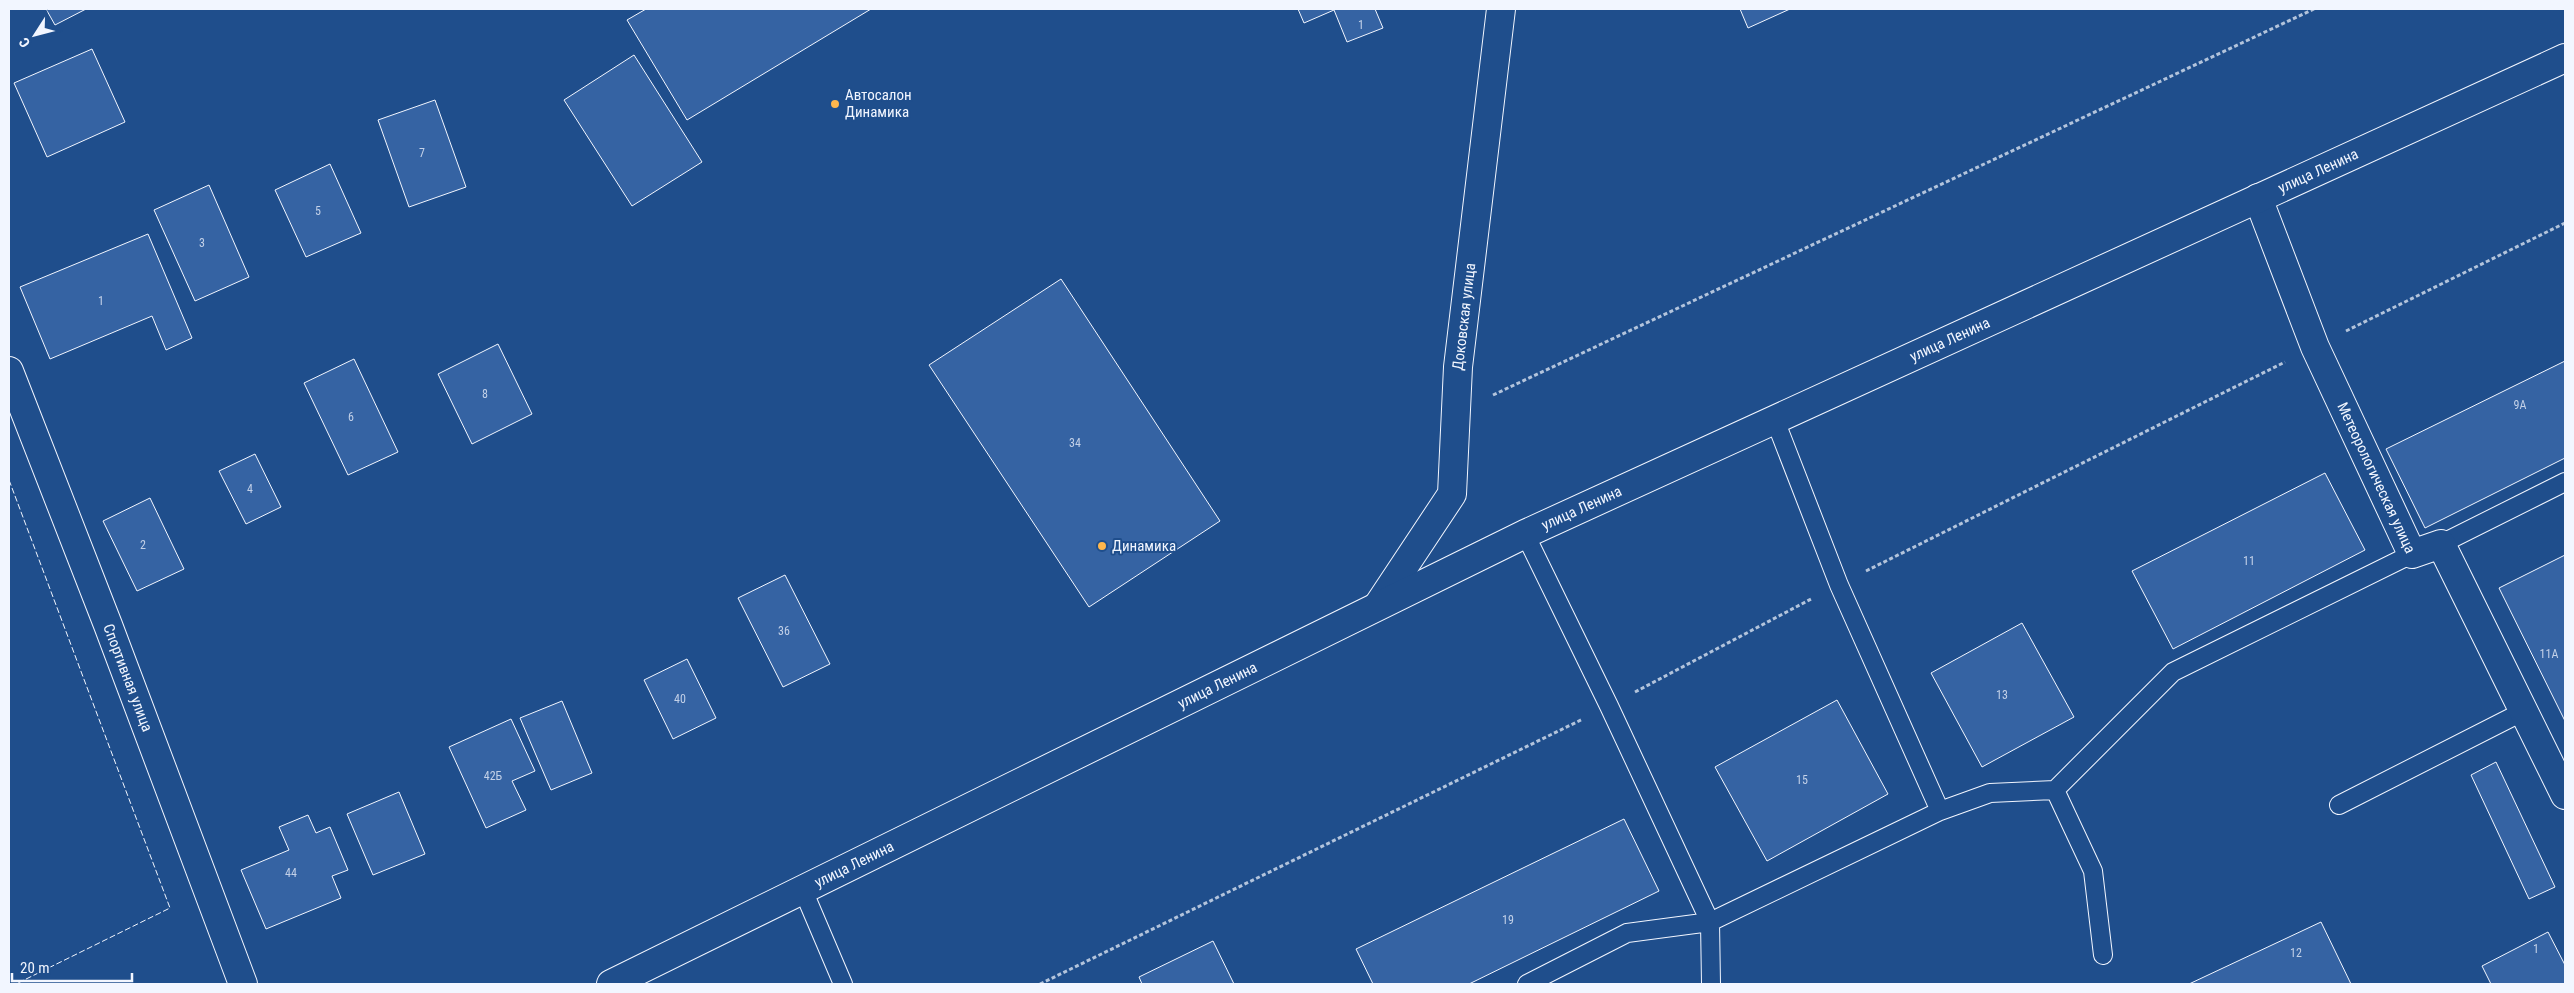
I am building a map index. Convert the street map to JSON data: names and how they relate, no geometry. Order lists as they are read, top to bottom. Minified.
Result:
{"streets":{"main road":["улица Ленина","Доковская улица","Метеорологическая улица","Спортивная улица"]},"crossings":[["улица Ленина","Доковская улица"],["улица Ленина","Метеорологическая улица"]],"places":["Автосалон Динамика","Динамика"],"house_numbers":["1","7","5","3","1","8","9А","6","34","4","2","11","36","11А","13","40","42Б","15","44","19","1","12"],"scale_bar":"20 m","north":"bottom left"}
